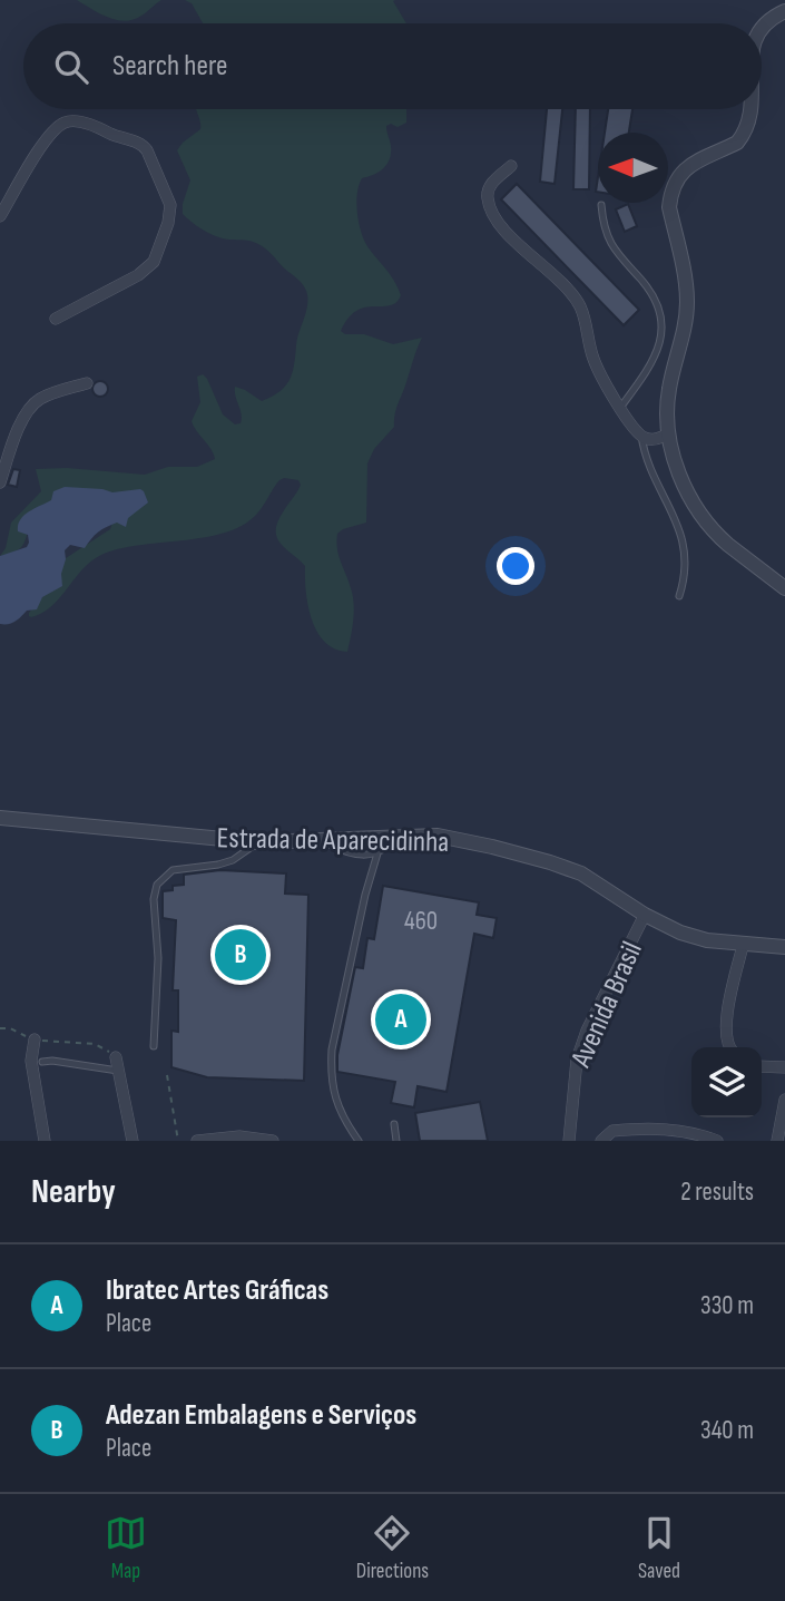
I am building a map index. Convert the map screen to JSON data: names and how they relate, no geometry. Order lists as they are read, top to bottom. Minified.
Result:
{"streets":{"street":["Estrada de Aparecidinha","Avenida Brasil"]},"crossings":[["Estrada de Aparecidinha","Avenida Brasil"]],"house_numbers":["460"],"north":"left","page":{"search":"Search here","pins":["B","A"],"heading":["Nearby","2 results"],"list":[{"mark":"A","name":"Ibratec Artes Gráficas","note":"Place","value":"330 m"},{"mark":"B","name":"Adezan Embalagens e Serviços","note":"Place","value":"340 m"}],"nav":["Map","Directions","Saved"]}}
